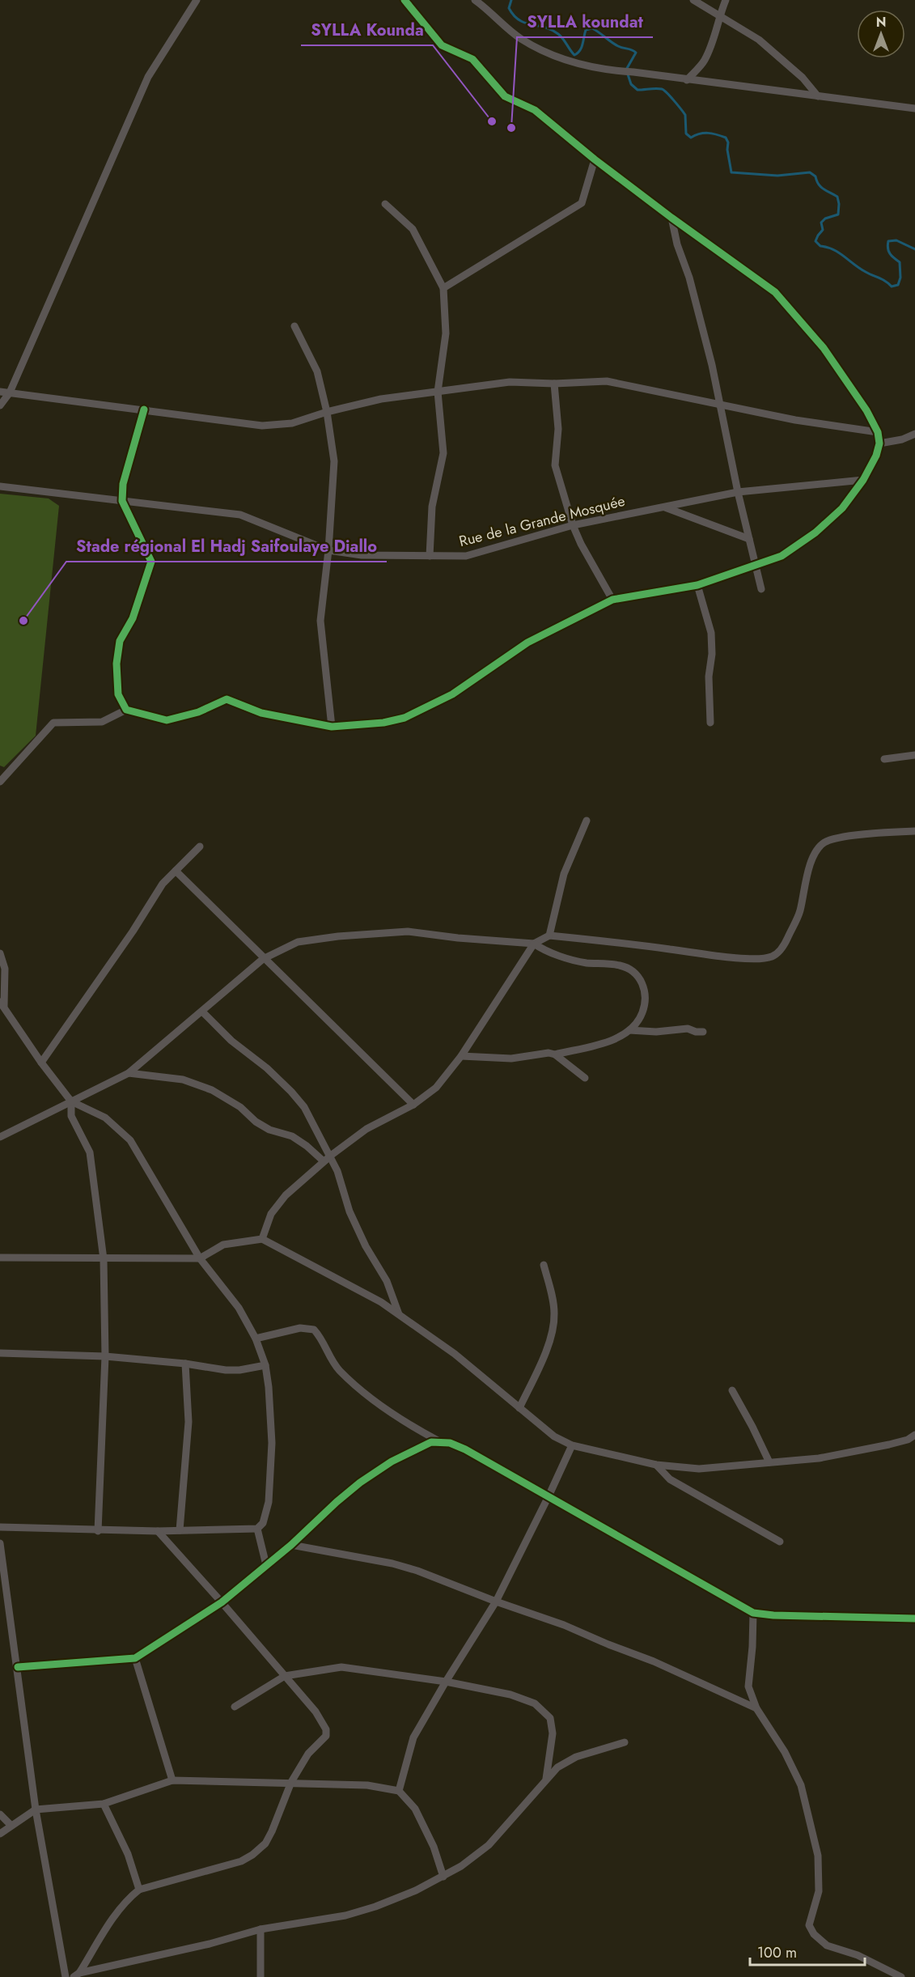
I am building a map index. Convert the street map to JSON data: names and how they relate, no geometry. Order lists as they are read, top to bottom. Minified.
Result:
{"streets":{"street":["Rue de la Grande Mosquée"]},"places":["SYLLA Kounda","SYLLA koundat","Stade régional El Hadj Saifoulaye Diallo"],"scale_bar":"100 m","north":"top"}
